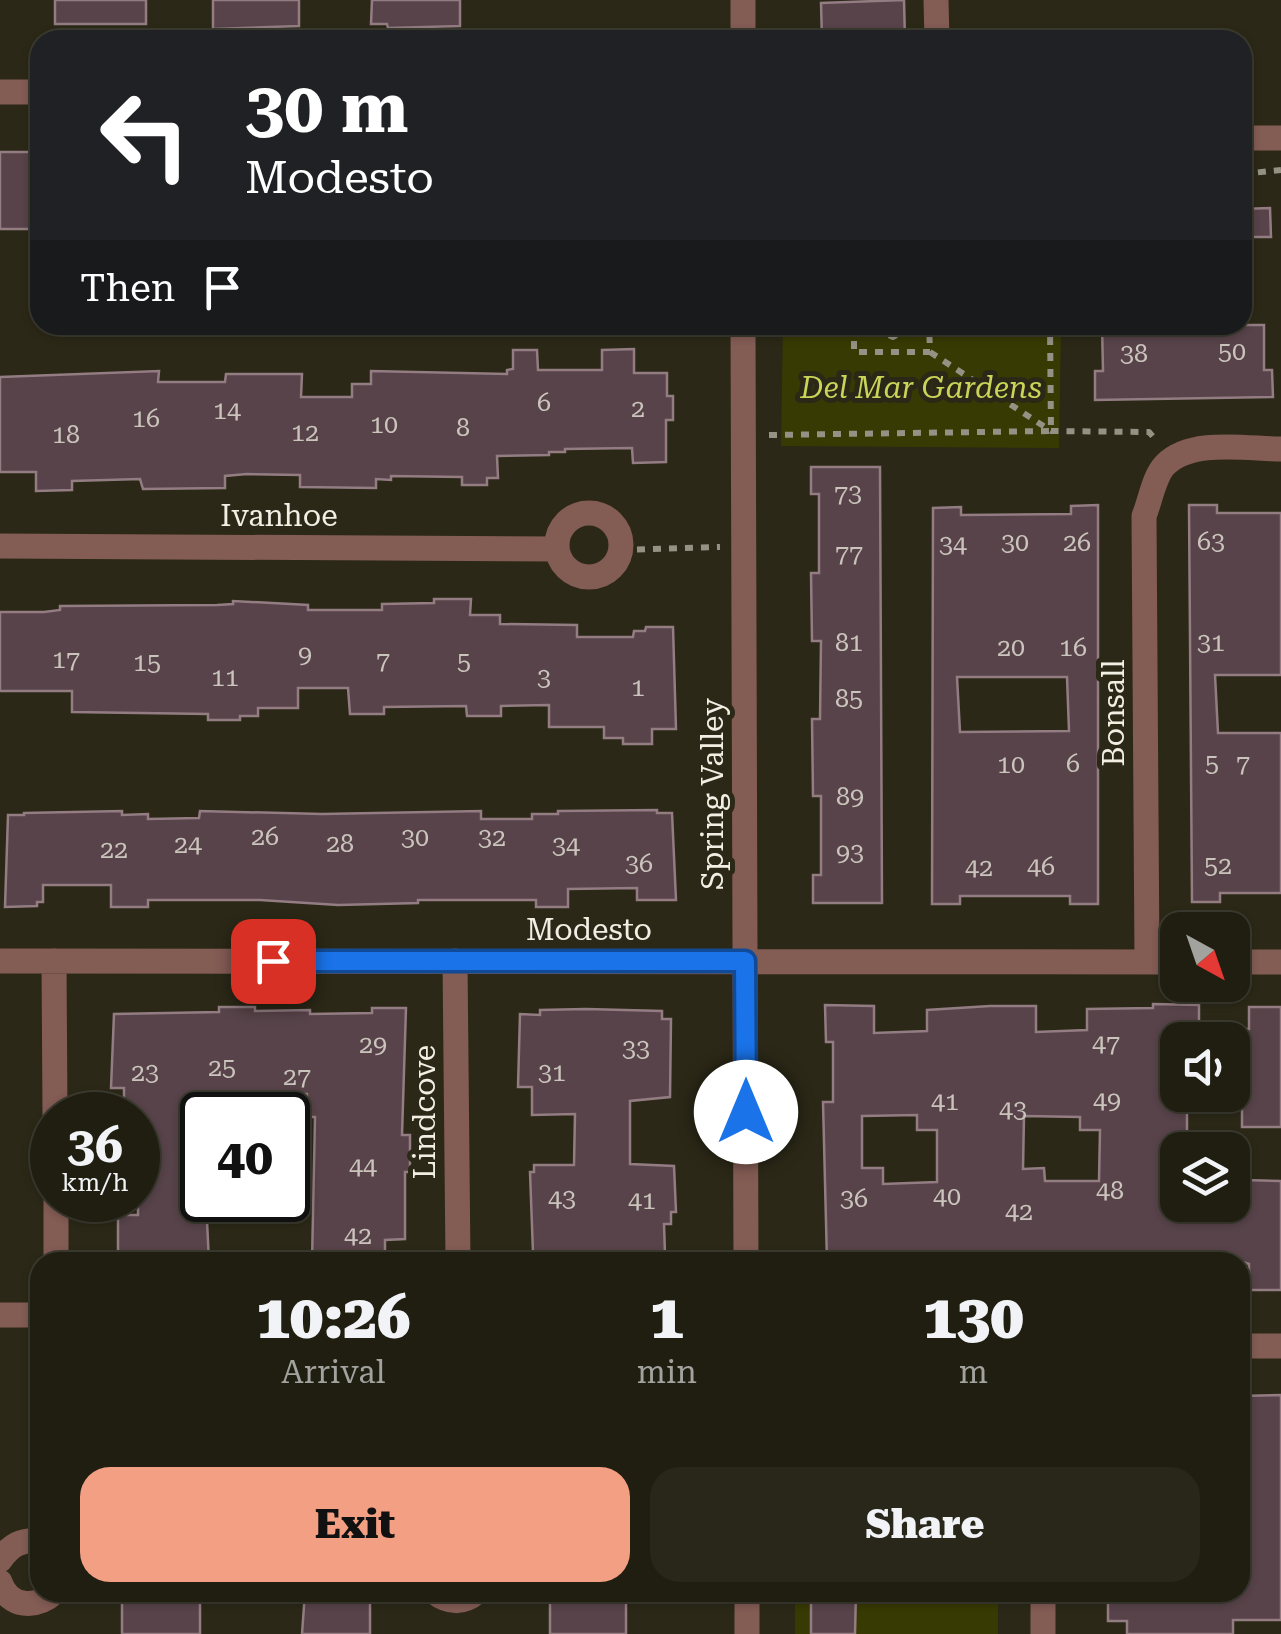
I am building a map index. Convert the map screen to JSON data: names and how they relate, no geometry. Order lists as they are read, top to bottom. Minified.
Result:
{"streets":{"street":["Ivanhoe","Bonsall","Spring Valley","Modesto","Lindcove"]},"crossings":[["Bonsall","Modesto"],["Spring Valley","Modesto"],["Modesto","Lindcove"]],"parks":["Del Mar Gardens"],"house_numbers":["50","38","6","2","14","16","10","8","12","18","73","63","30","26","34","77","81","31","20","16","9","17","7","5","15","11","3","1","85","6","5","7","10","89","26","30","32","28","24","34","22","93","36","52","46","42","47","29","33","25","23","31","27","49","41","43","44","48","40","43","36","41","42","42"],"north":"bottom right","page":{"turn":["30 m","Modesto"],"then":"Then","speed":"36 km/h","limit":"40","eta":["10:26","Arrival","1","min","130","m"],"buttons":["Exit","Share"]}}
